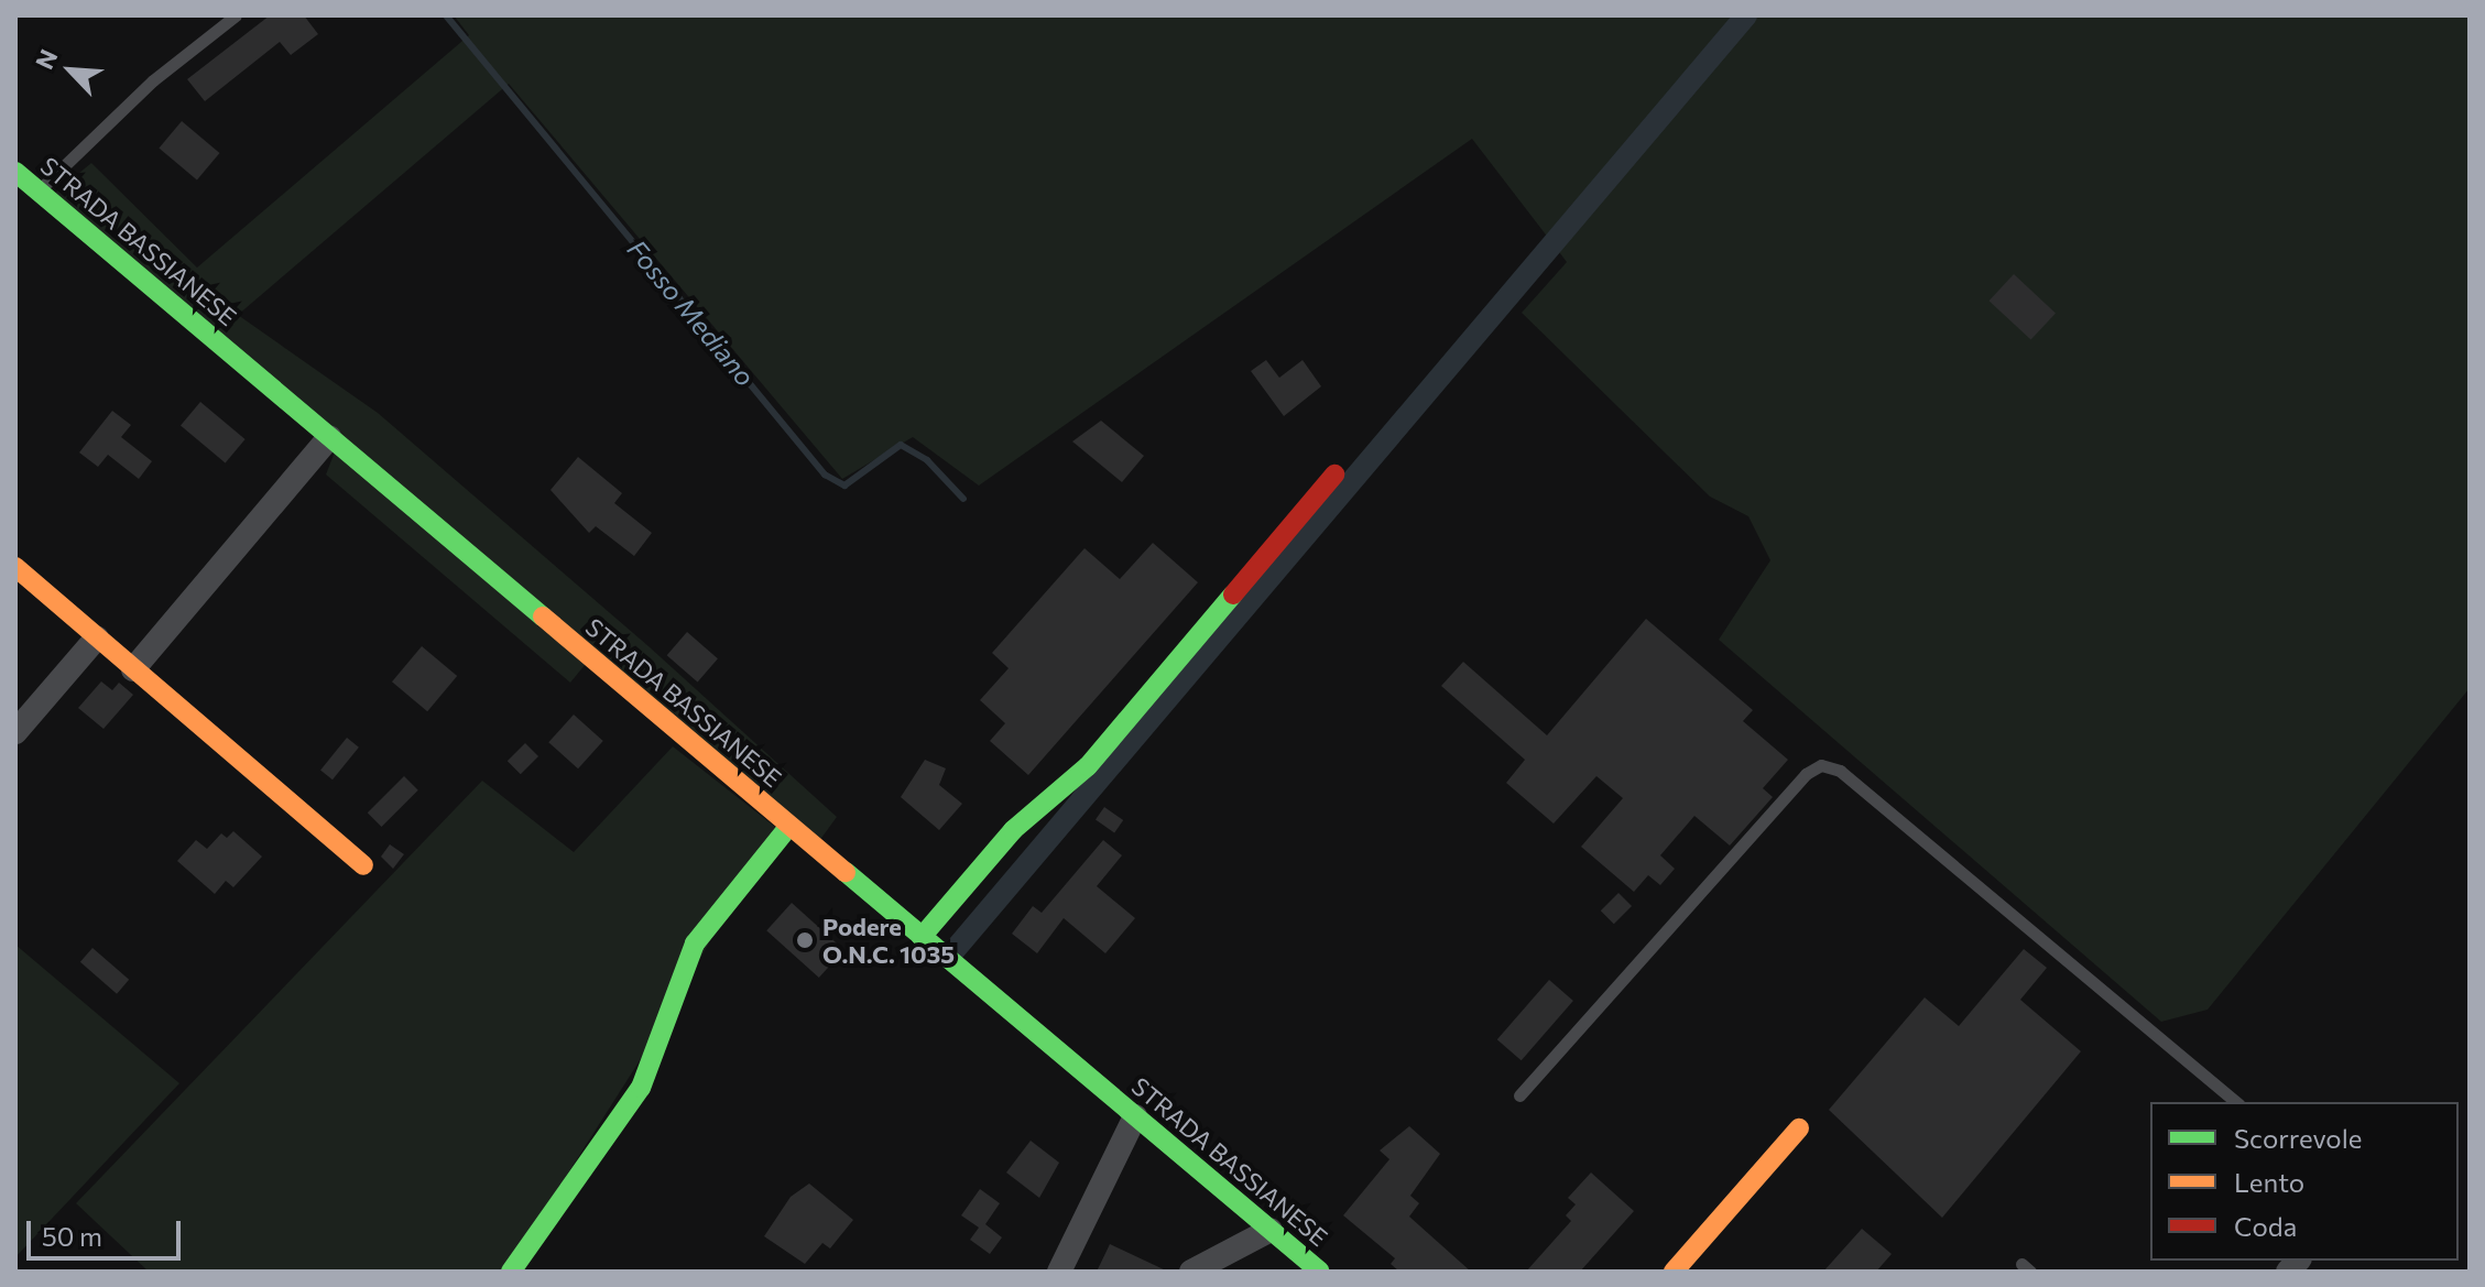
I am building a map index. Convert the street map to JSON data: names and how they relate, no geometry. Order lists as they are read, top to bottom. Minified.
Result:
{"streets":{"street":["STRADA BASSIANESE"]},"water":["Fosso Mediano"],"places":["Podere O.N.C. 1035"],"legend":["Scorrevole","Lento","Coda"],"scale_bar":"50 m","north":"top left"}
